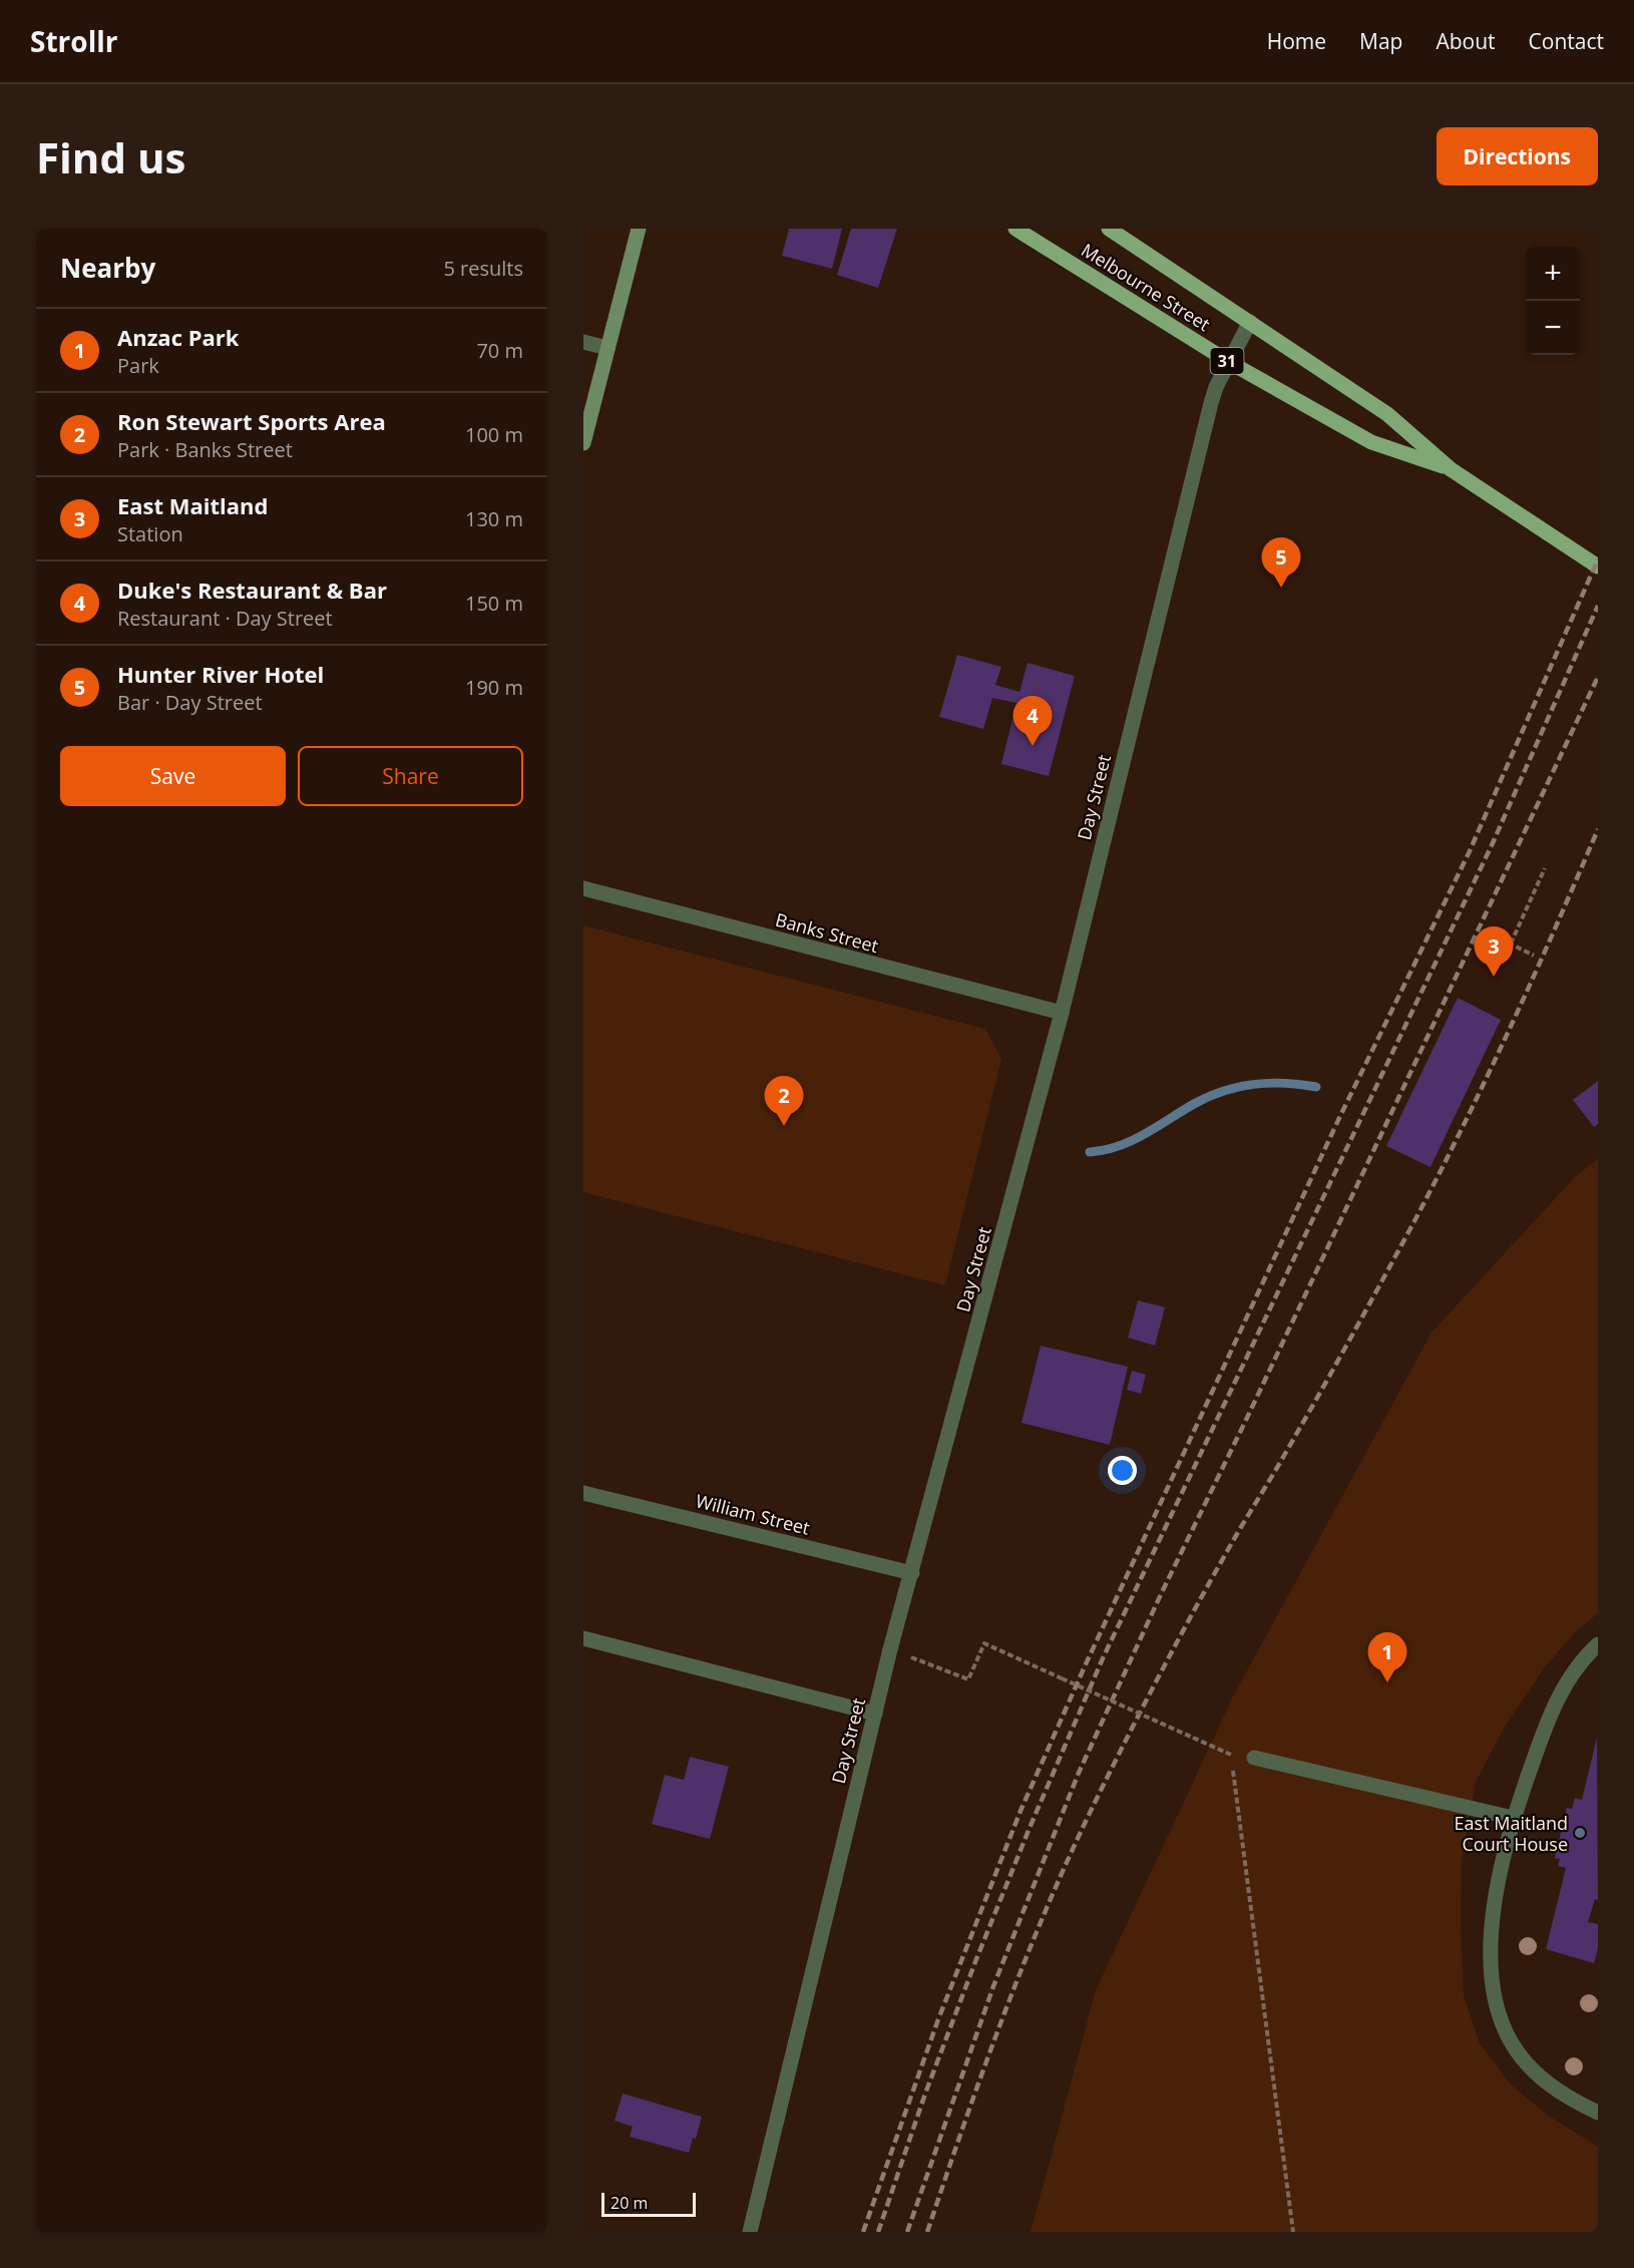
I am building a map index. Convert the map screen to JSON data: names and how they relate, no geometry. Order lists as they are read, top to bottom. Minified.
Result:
{"streets":{"main road":["Melbourne Street","31"],"street":["Day Street","Banks Street","William Street"]},"crossings":[["Melbourne Street","Day Street"],["Day Street","Banks Street"],["Day Street","William Street"]],"places":["East Maitland Court House"],"scale_bar":"20 m","page":{"header":"Strollr","nav":["Home","Map","About","Contact"],"buttons":["Directions",["Save","Share"]],"title":"Find us","heading":["Nearby","5 results"],"map_buttons":["+","−"],"list":[{"mark":"1","name":"Anzac Park","note":"Park","value":"70 m"},{"mark":"2","name":"Ron Stewart Sports Area","note":"Park · Banks Street","value":"100 m"},{"mark":"3","name":"East Maitland","note":"Station","value":"130 m"},{"mark":"4","name":"Duke's Restaurant & Bar","note":"Restaurant · Day Street","value":"150 m"},{"mark":"5","name":"Hunter River Hotel","note":"Bar · Day Street","value":"190 m"}],"pins":["5","4","3","2","1"],"scale":"20 m"}}
